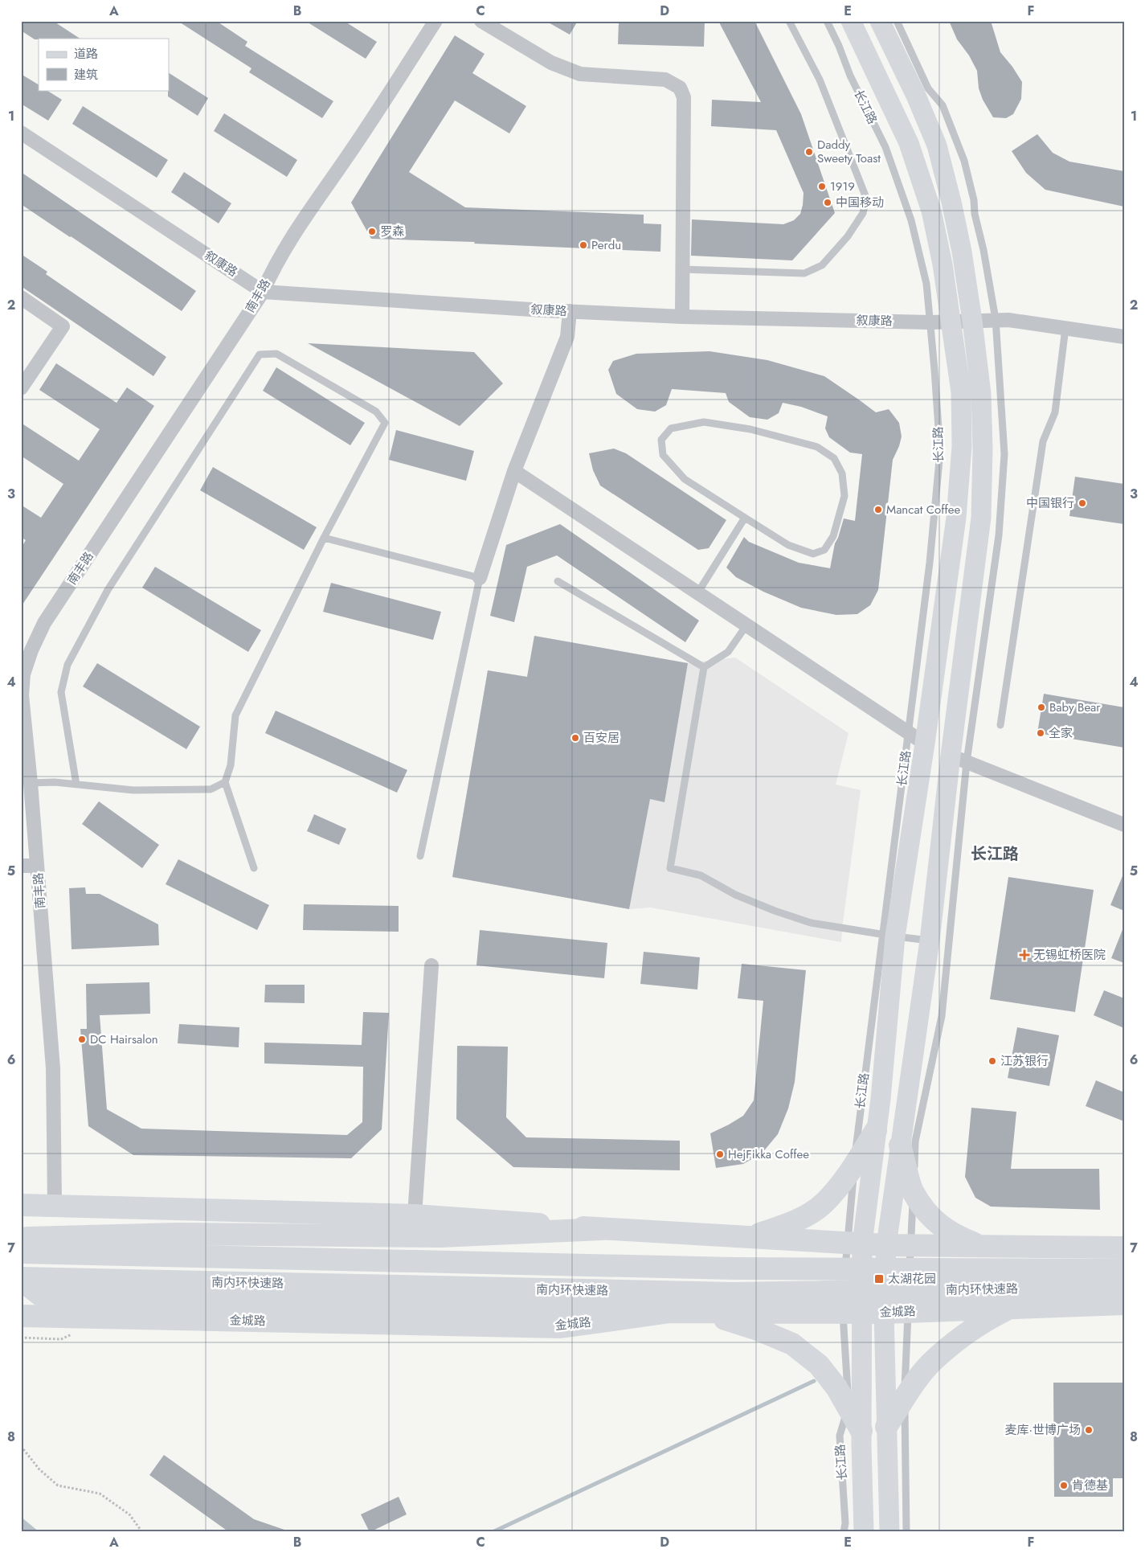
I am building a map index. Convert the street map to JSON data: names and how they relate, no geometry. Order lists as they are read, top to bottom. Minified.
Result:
{"streets":{"main road":["长江路","南内环快速路","金城路"],"street":["叙康路","南丰路"]},"crossings":[["长江路","叙康路"],["长江路","金城路"],["叙康路","南丰路"]],"districts":["长江路"],"places":{"other":["Daddy Sweety Toast","1919","中国移动","罗森","Perdu","中国银行","Mancat Coffee","Baby Bear","全家","百安居","DC Hairsalon","江苏银行","HejFikka Coffee","麦库·世博广场","肯德基"],"health":["无锡虹桥医院"],"transit":["太湖花园"]},"legend":["道路","建筑"],"grid":{"columns":["A","B","C","D","E","F"],"rows":["1","2","3","4","5","6","7","8"]}}
